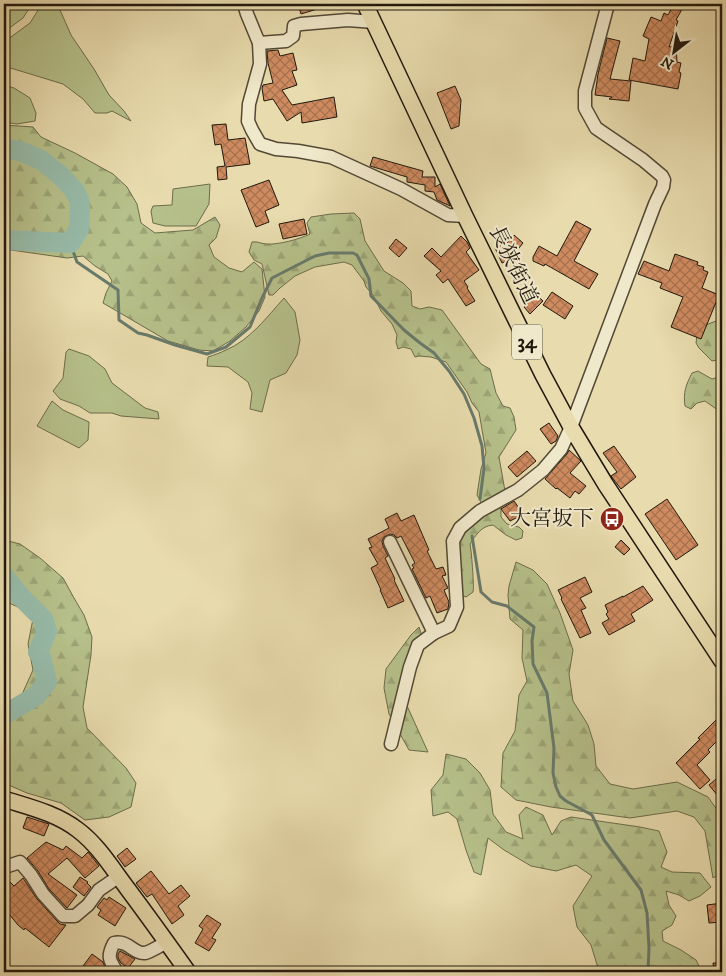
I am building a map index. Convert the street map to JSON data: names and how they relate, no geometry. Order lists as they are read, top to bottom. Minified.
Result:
{"streets":{"main road":["長狭街道","34"]},"places":{"bus stop":["大宮坂下"]},"north":"bottom left"}
